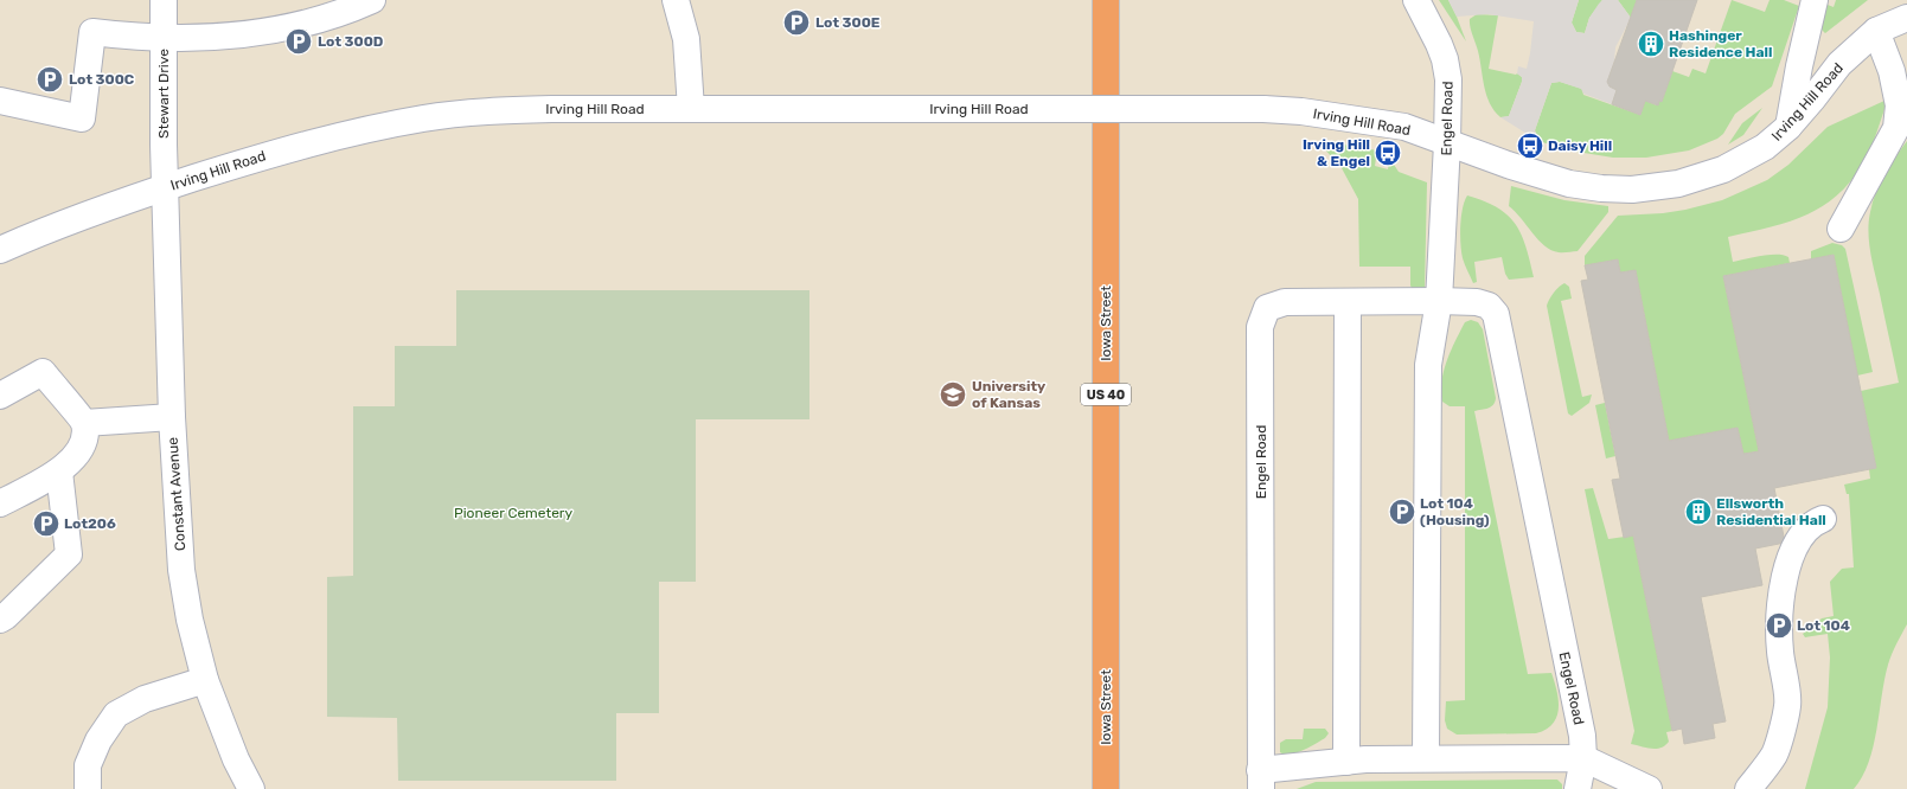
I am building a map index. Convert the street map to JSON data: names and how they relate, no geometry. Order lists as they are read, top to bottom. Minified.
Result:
{"streets":{"highway":["Iowa Street","US 40"],"street":["Stewart Drive","Irving Hill Road","Engel Road","Constant Avenue"]},"crossings":[["Stewart Drive","Irving Hill Road"],["Stewart Drive","Constant Avenue"],["Irving Hill Road","Engel Road"],["Irving Hill Road","Constant Avenue"]],"parks":["Pioneer Cemetery"],"places":{"parking":["Lot 300E","Lot 300D","Lot 300C","Lot 104 (Housing)","Lot206","Lot 104"],"building":["Hashinger Residence Hall","Ellsworth Residential Hall"],"bus stop":["Daisy Hill","Irving Hill & Engel"],"school or university":["University of Kansas"]}}
